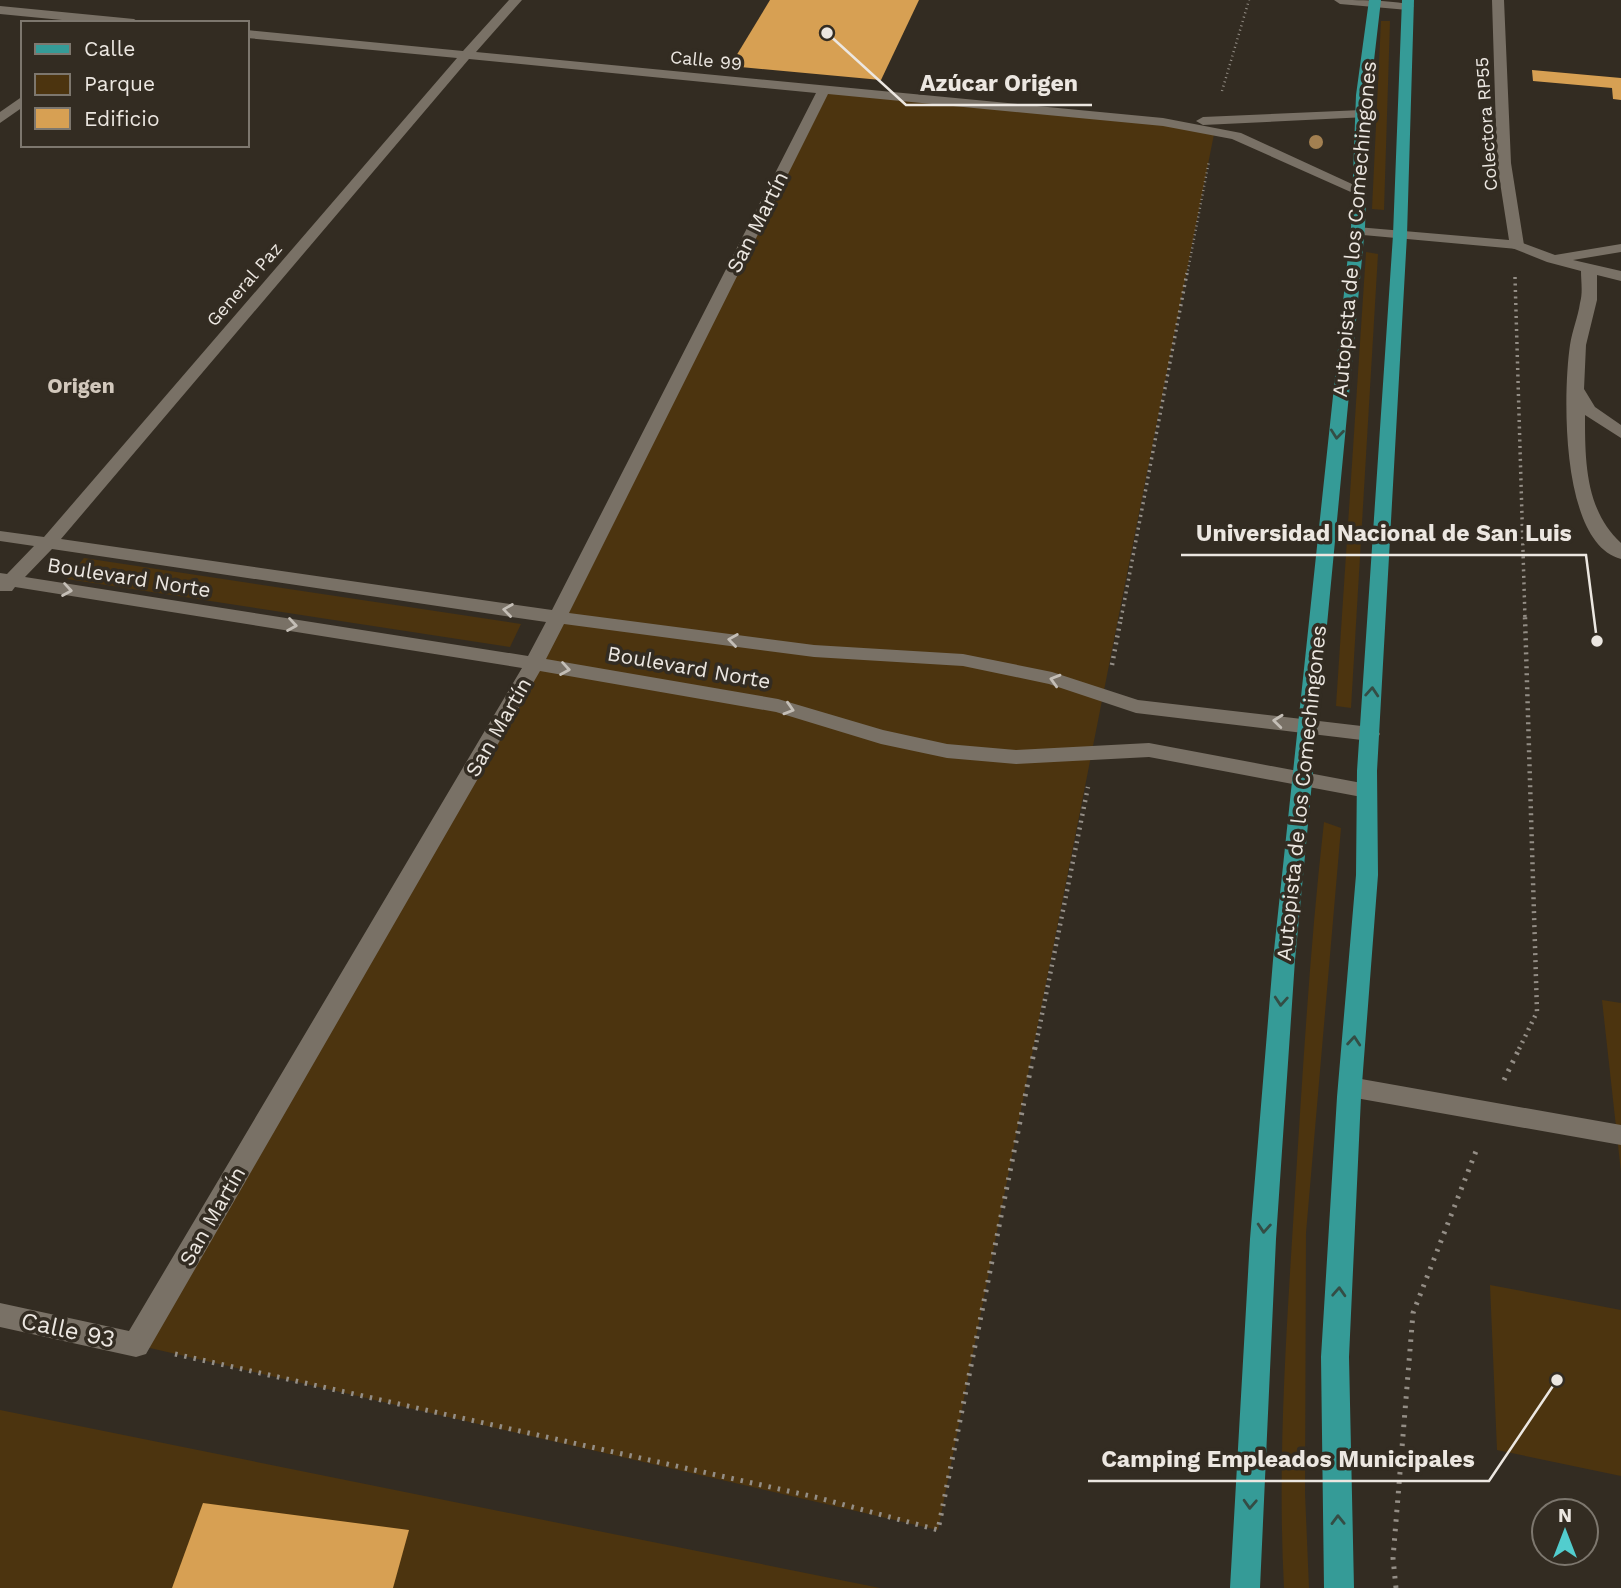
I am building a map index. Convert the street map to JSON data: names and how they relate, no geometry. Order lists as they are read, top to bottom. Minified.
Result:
{"streets":{"main road":["Autopista de los Comechingones"],"street":["Calle 99","Colectora RP55","San Martín","General Paz","Boulevard Norte","Calle 93"]},"crossings":[["Calle 99","San Martín"],["Calle 99","General Paz"],["San Martín","Boulevard Norte"],["San Martín","Calle 93"],["Autopista de los Comechingones","Boulevard Norte"],["General Paz","Boulevard Norte"]],"districts":["Origen"],"places":["Azúcar Origen","Universidad Nacional de San Luis","Camping Empleados Municipales"],"legend":["Calle","Parque","Edificio"],"north":"top"}
